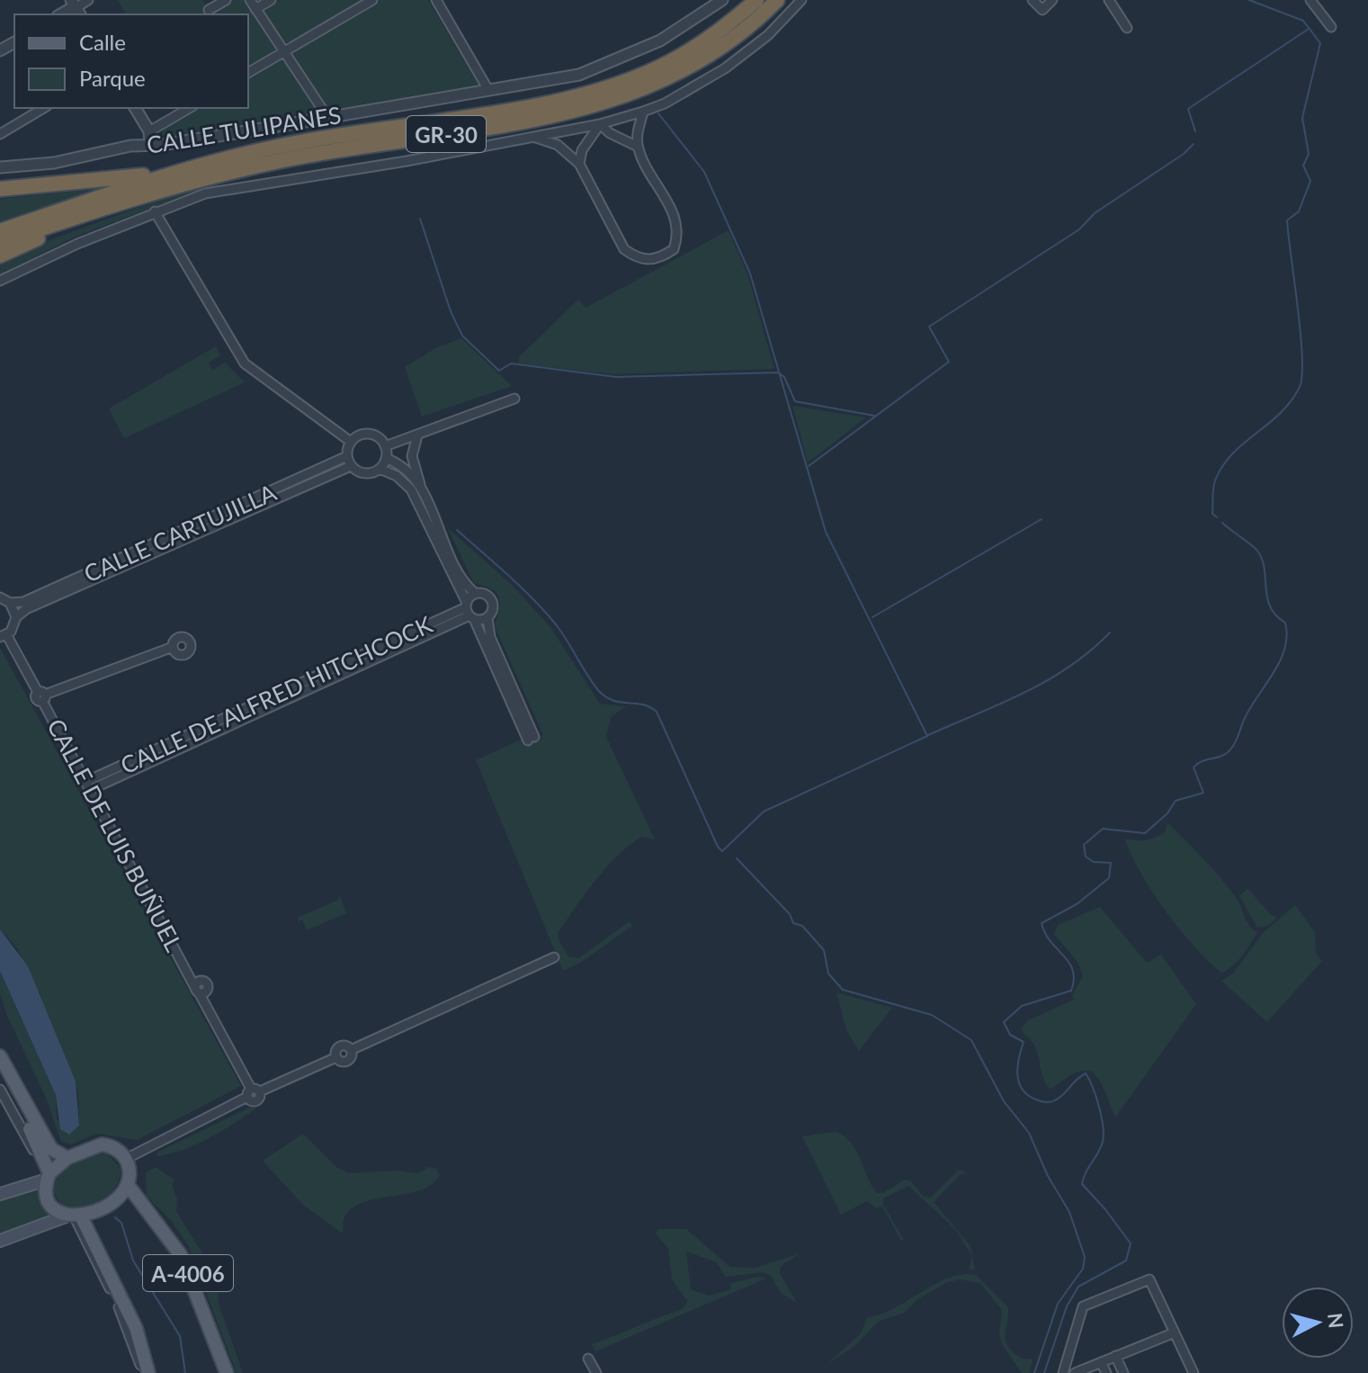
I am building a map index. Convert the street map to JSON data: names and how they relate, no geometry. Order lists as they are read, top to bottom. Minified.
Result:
{"streets":{"highway":["GR-30"],"main road":["A-4006"],"street":["CALLE TULIPANES","CALLE CARTUJILLA","CALLE DE ALFRED HITCHCOCK","CALLE DE LUIS BUÑUEL"]},"crossings":[["CALLE DE ALFRED HITCHCOCK","CALLE DE LUIS BUÑUEL"]],"legend":["Calle","Parque"],"north":"right"}
